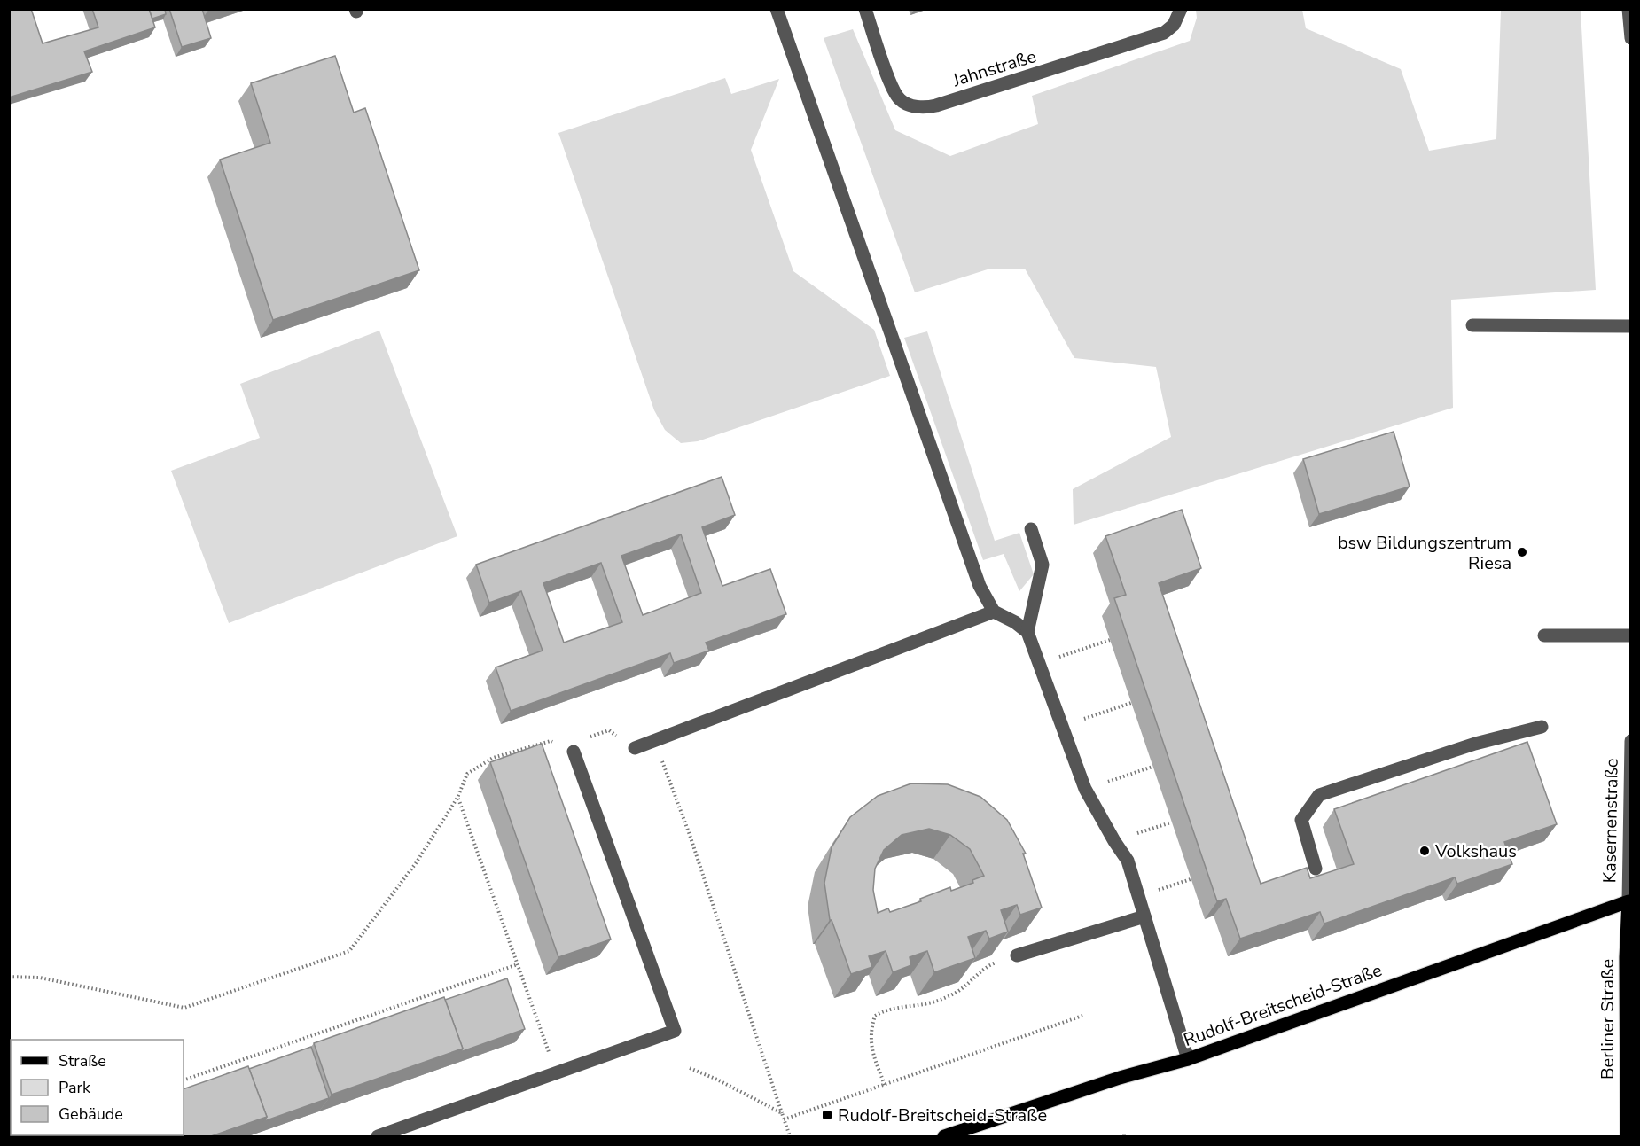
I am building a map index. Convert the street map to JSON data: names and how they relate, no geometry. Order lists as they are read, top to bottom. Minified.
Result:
{"streets":{"main road":["Rudolf-Breitscheid-Straße","Berliner Straße"],"street":["Jahnstraße","Kasernenstraße"]},"crossings":[["Kasernenstraße","Rudolf-Breitscheid-Straße"],["Kasernenstraße","Berliner Straße"],["Rudolf-Breitscheid-Straße","Berliner Straße"]],"places":{"other":["bsw Bildungszentrum Riesa","Volkshaus"],"transit":["Rudolf-Breitscheid-Straße"]},"legend":["Straße","Park","Gebäude"]}
